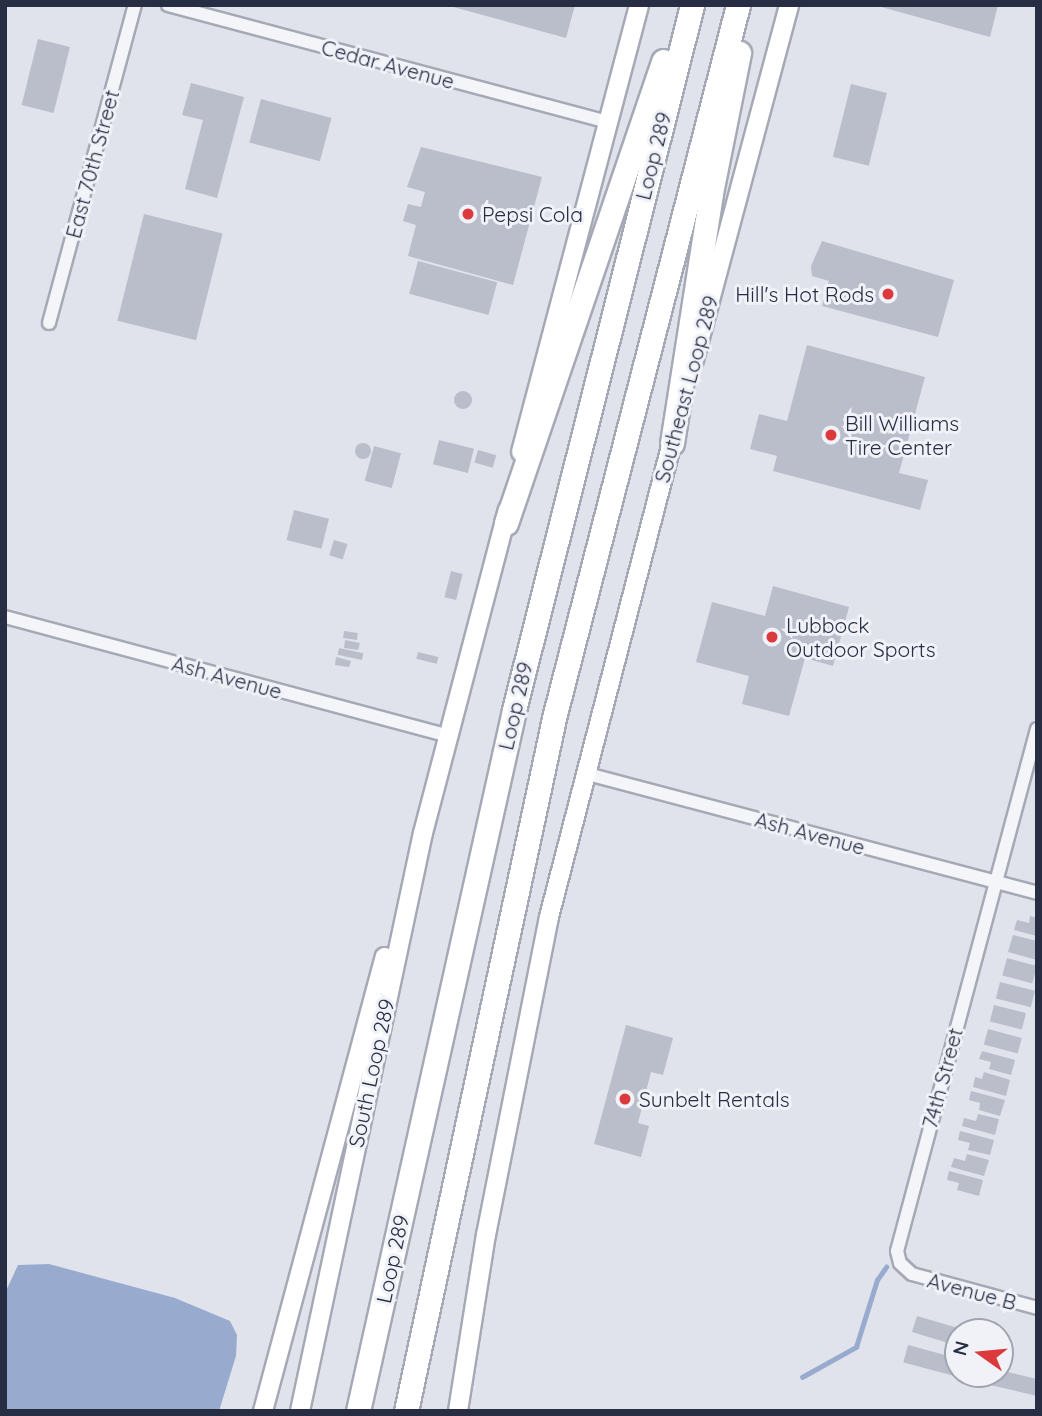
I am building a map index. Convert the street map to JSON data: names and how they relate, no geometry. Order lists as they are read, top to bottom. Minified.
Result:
{"streets":{"highway":["Loop 289"],"main road":["Southeast Loop 289","South Loop 289"],"street":["Cedar Avenue","East 70th Street","Ash Avenue","74th Street","Avenue B"]},"crossings":[["Southeast Loop 289","Ash Avenue"],["Ash Avenue","South Loop 289"],["Ash Avenue","74th Street"],["74th Street","Avenue B"]],"places":["Pepsi Cola","Hill's Hot Rods","Bill Williams Tire Center","Lubbock Outdoor Sports","Sunbelt Rentals"],"north":"left"}
